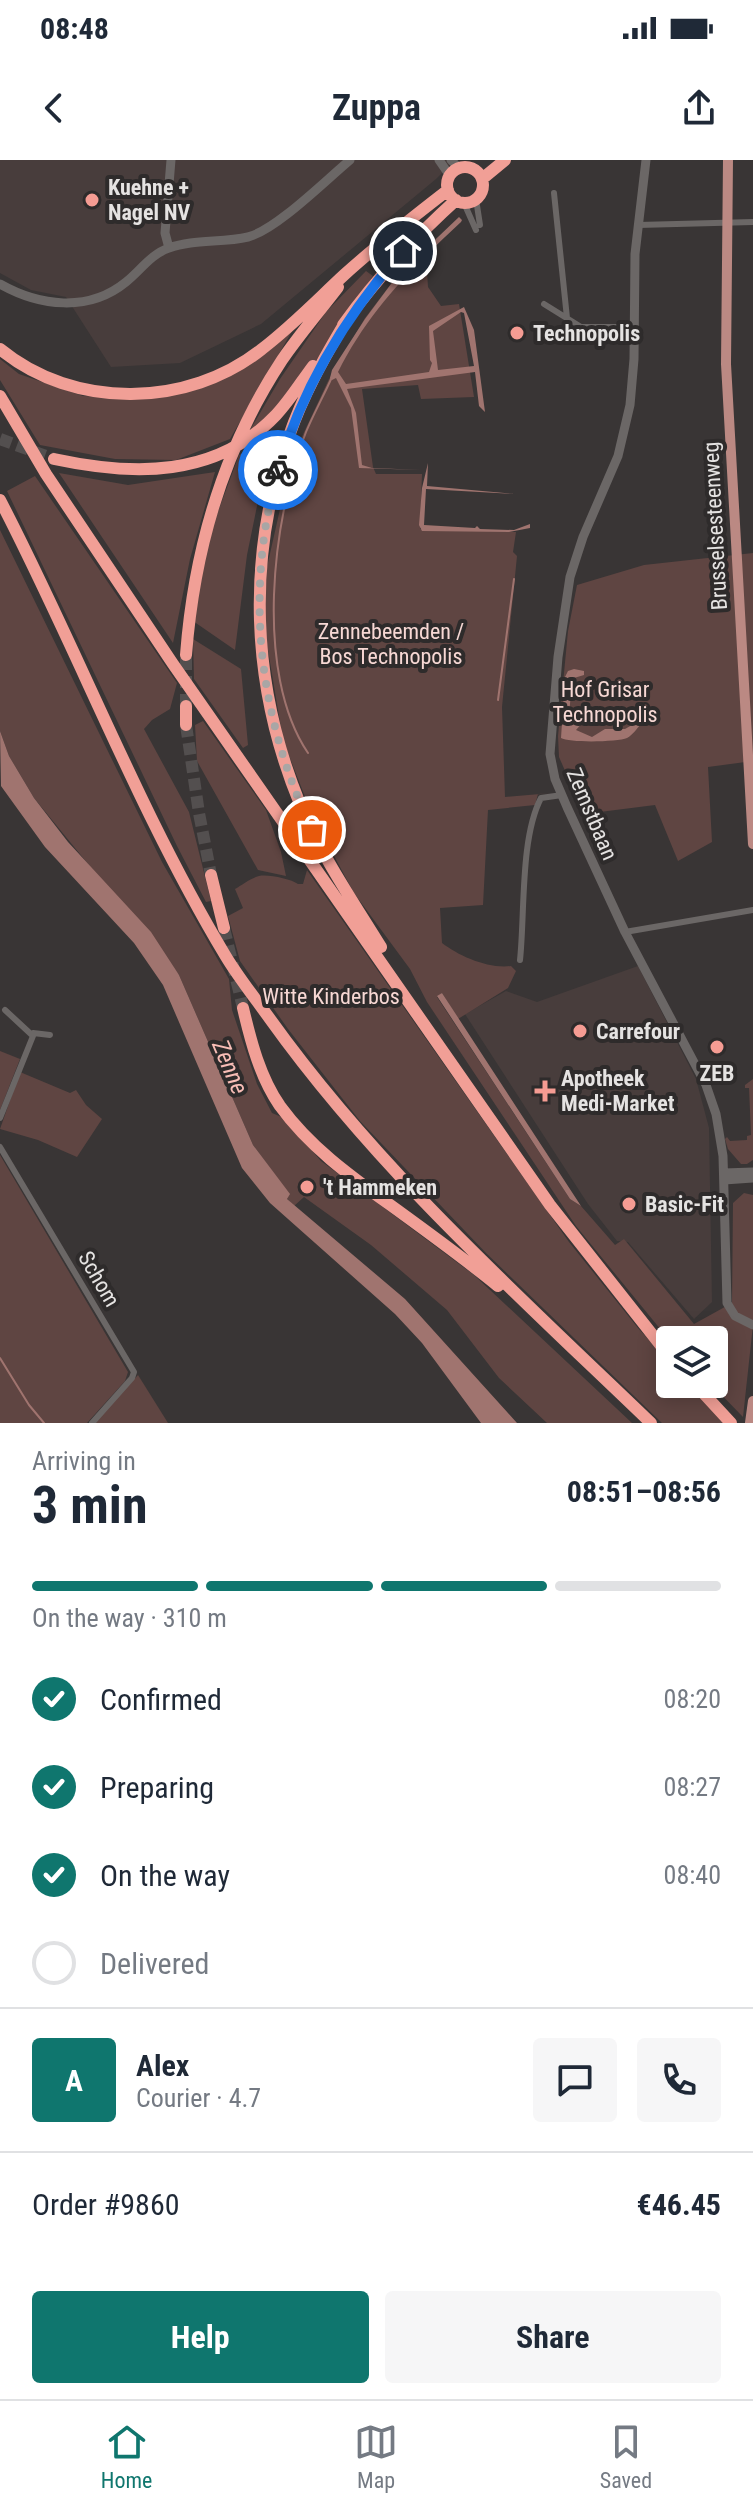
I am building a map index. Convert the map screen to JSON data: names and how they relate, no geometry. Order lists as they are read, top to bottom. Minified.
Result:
{"streets":{"main road":["Brusselsesteenweg"],"street":["Zemstbaan","Schom"]},"water":["Zenne"],"parks":["Zennebeemden / Bos Technopolis","Hof Grisar Technopolis","Witte Kinderbos"],"places":{"other":["Kuehne + Nagel NV","Technopolis","Carrefour","ZEB","'t Hammeken","Basic-Fit"],"health":["Apotheek Medi-Market"]},"page":{"status":"08:48","header":"Zuppa","heading":["3 min","Arriving in","08:51–08:56"],"panel":["Alex","Courier · 4.7","Order #9860","€46.45"],"bar":"On the way · 310 m","list":[["Confirmed","08:20"],["Preparing","08:27"],["On the way","08:40"],"Delivered"],"round":"A","buttons":["Help","Share"],"tabs":["Home","Map","Saved"]}}
